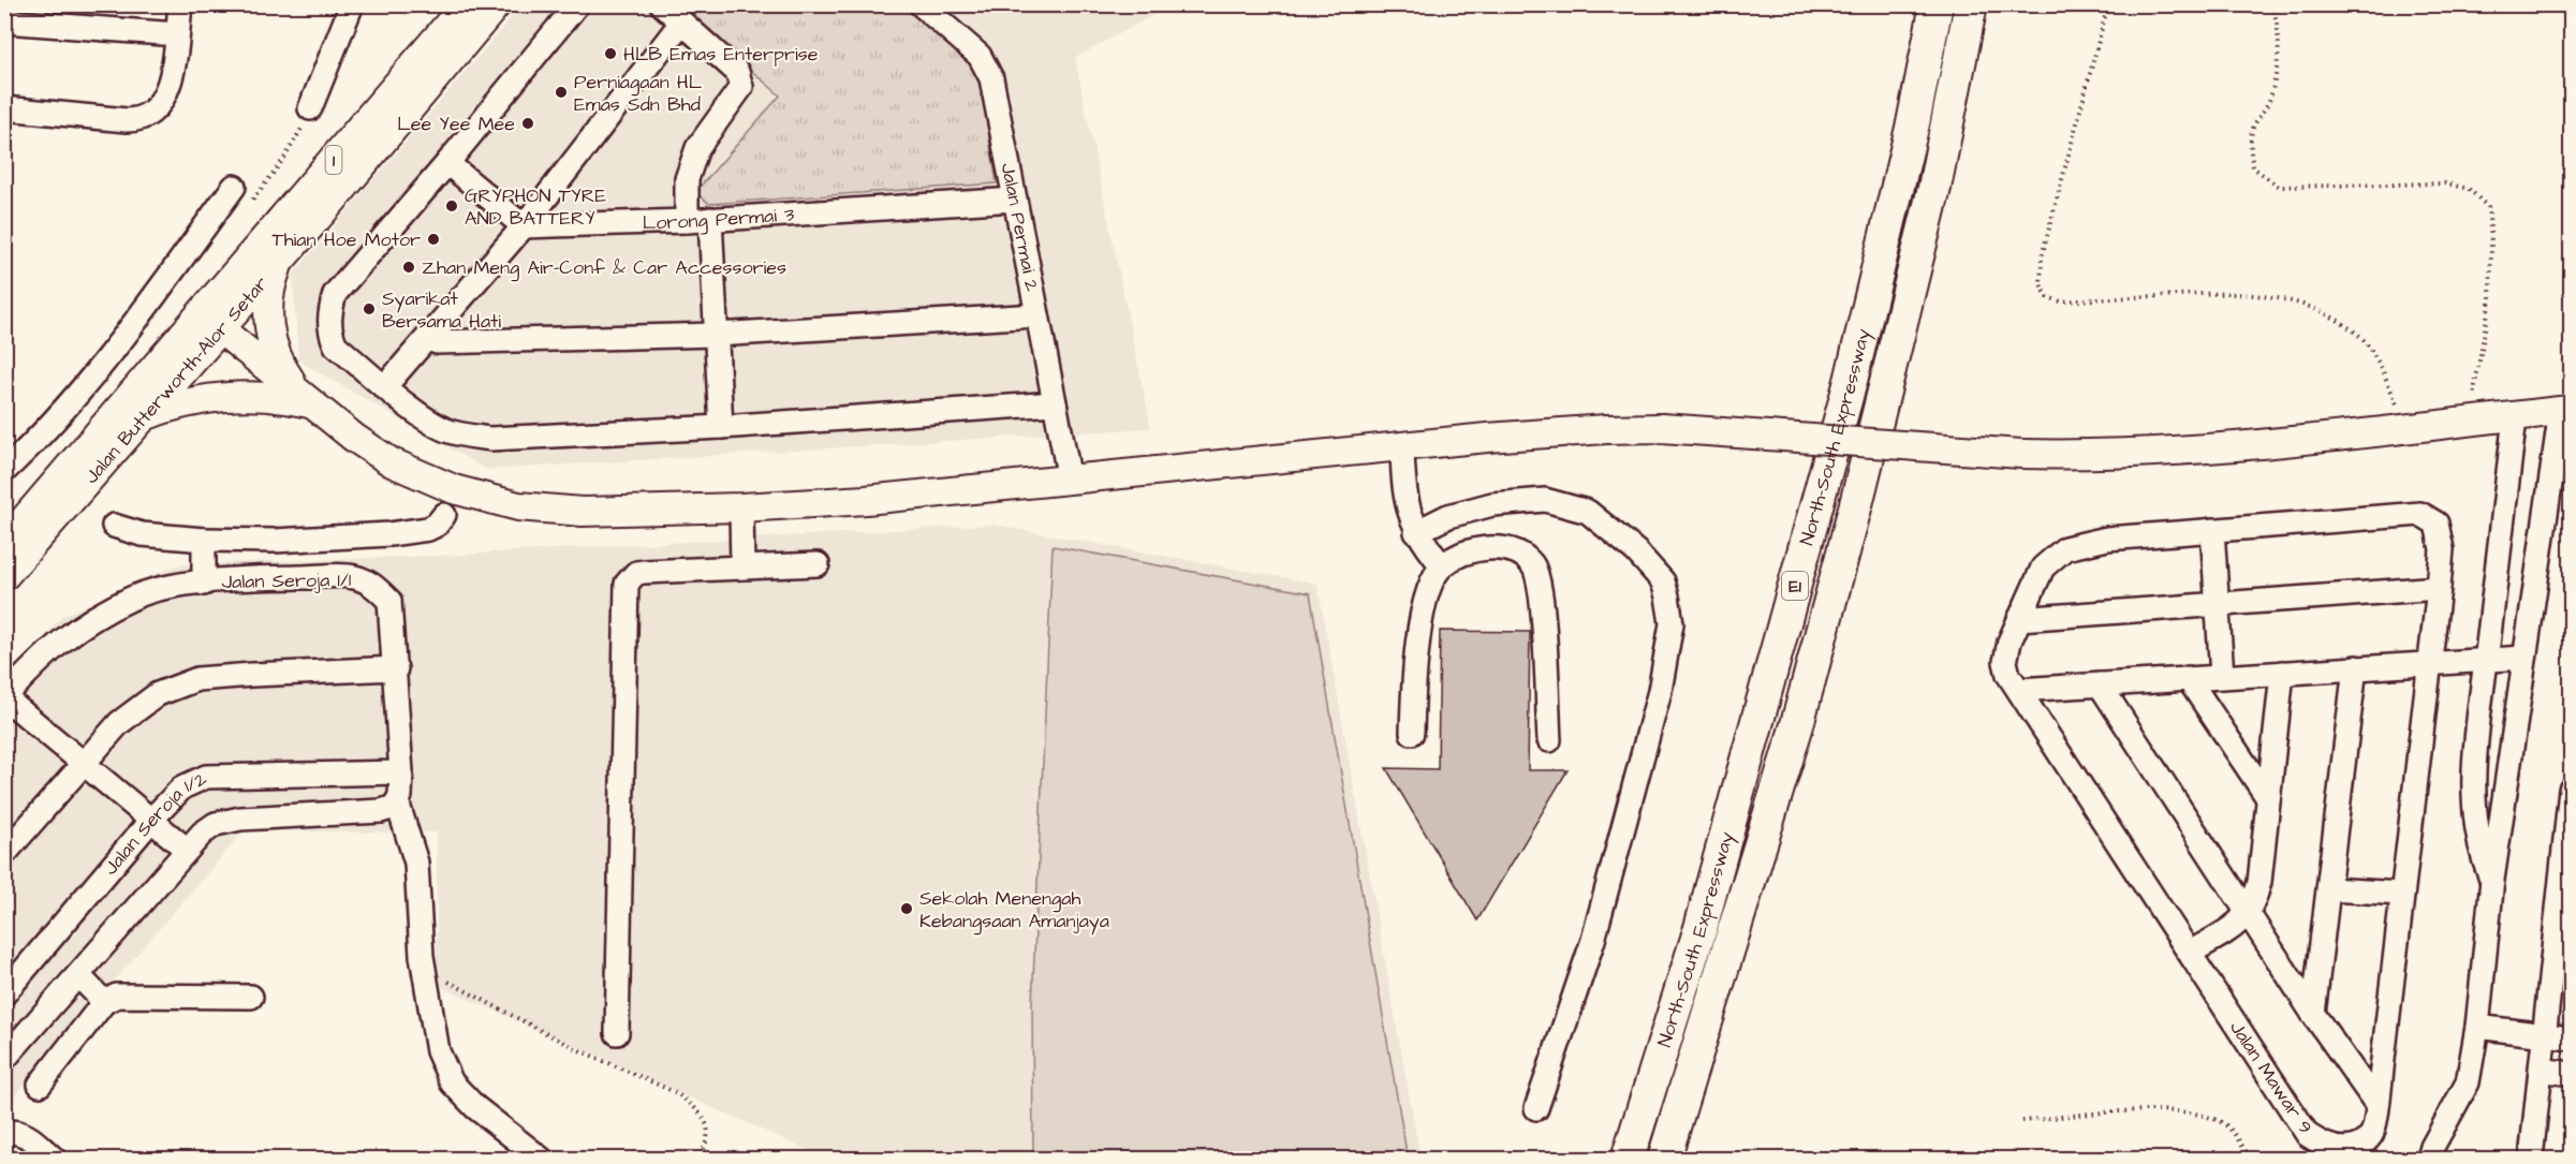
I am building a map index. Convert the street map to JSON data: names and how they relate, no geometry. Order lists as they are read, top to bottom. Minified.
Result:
{"streets":{"highway":["North–South Expressway","E1"],"main road":["1","Jalan Butterworth-Alor Setar"],"street":["Lorong Permai 3","Jalan Permai 2","Jalan Seroja 1/1","Jalan Seroja 1/2","Jalan Mawar 9"]},"crossings":[["Lorong Permai 3","Jalan Permai 2"],["Jalan Seroja 1/1","Jalan Seroja 1/2"]],"places":["HLB Emas Enterprise","Perniagaan HL Emas Sdn Bhd","Lee Yee Mee","GRYPHON TYRE AND BATTERY","Thian Hoe Motor","Zhan Meng Air-Conf & Car Accessories","Syarikat Bersama Hati","Sekolah Menengah Kebangsaan Amanjaya"]}
